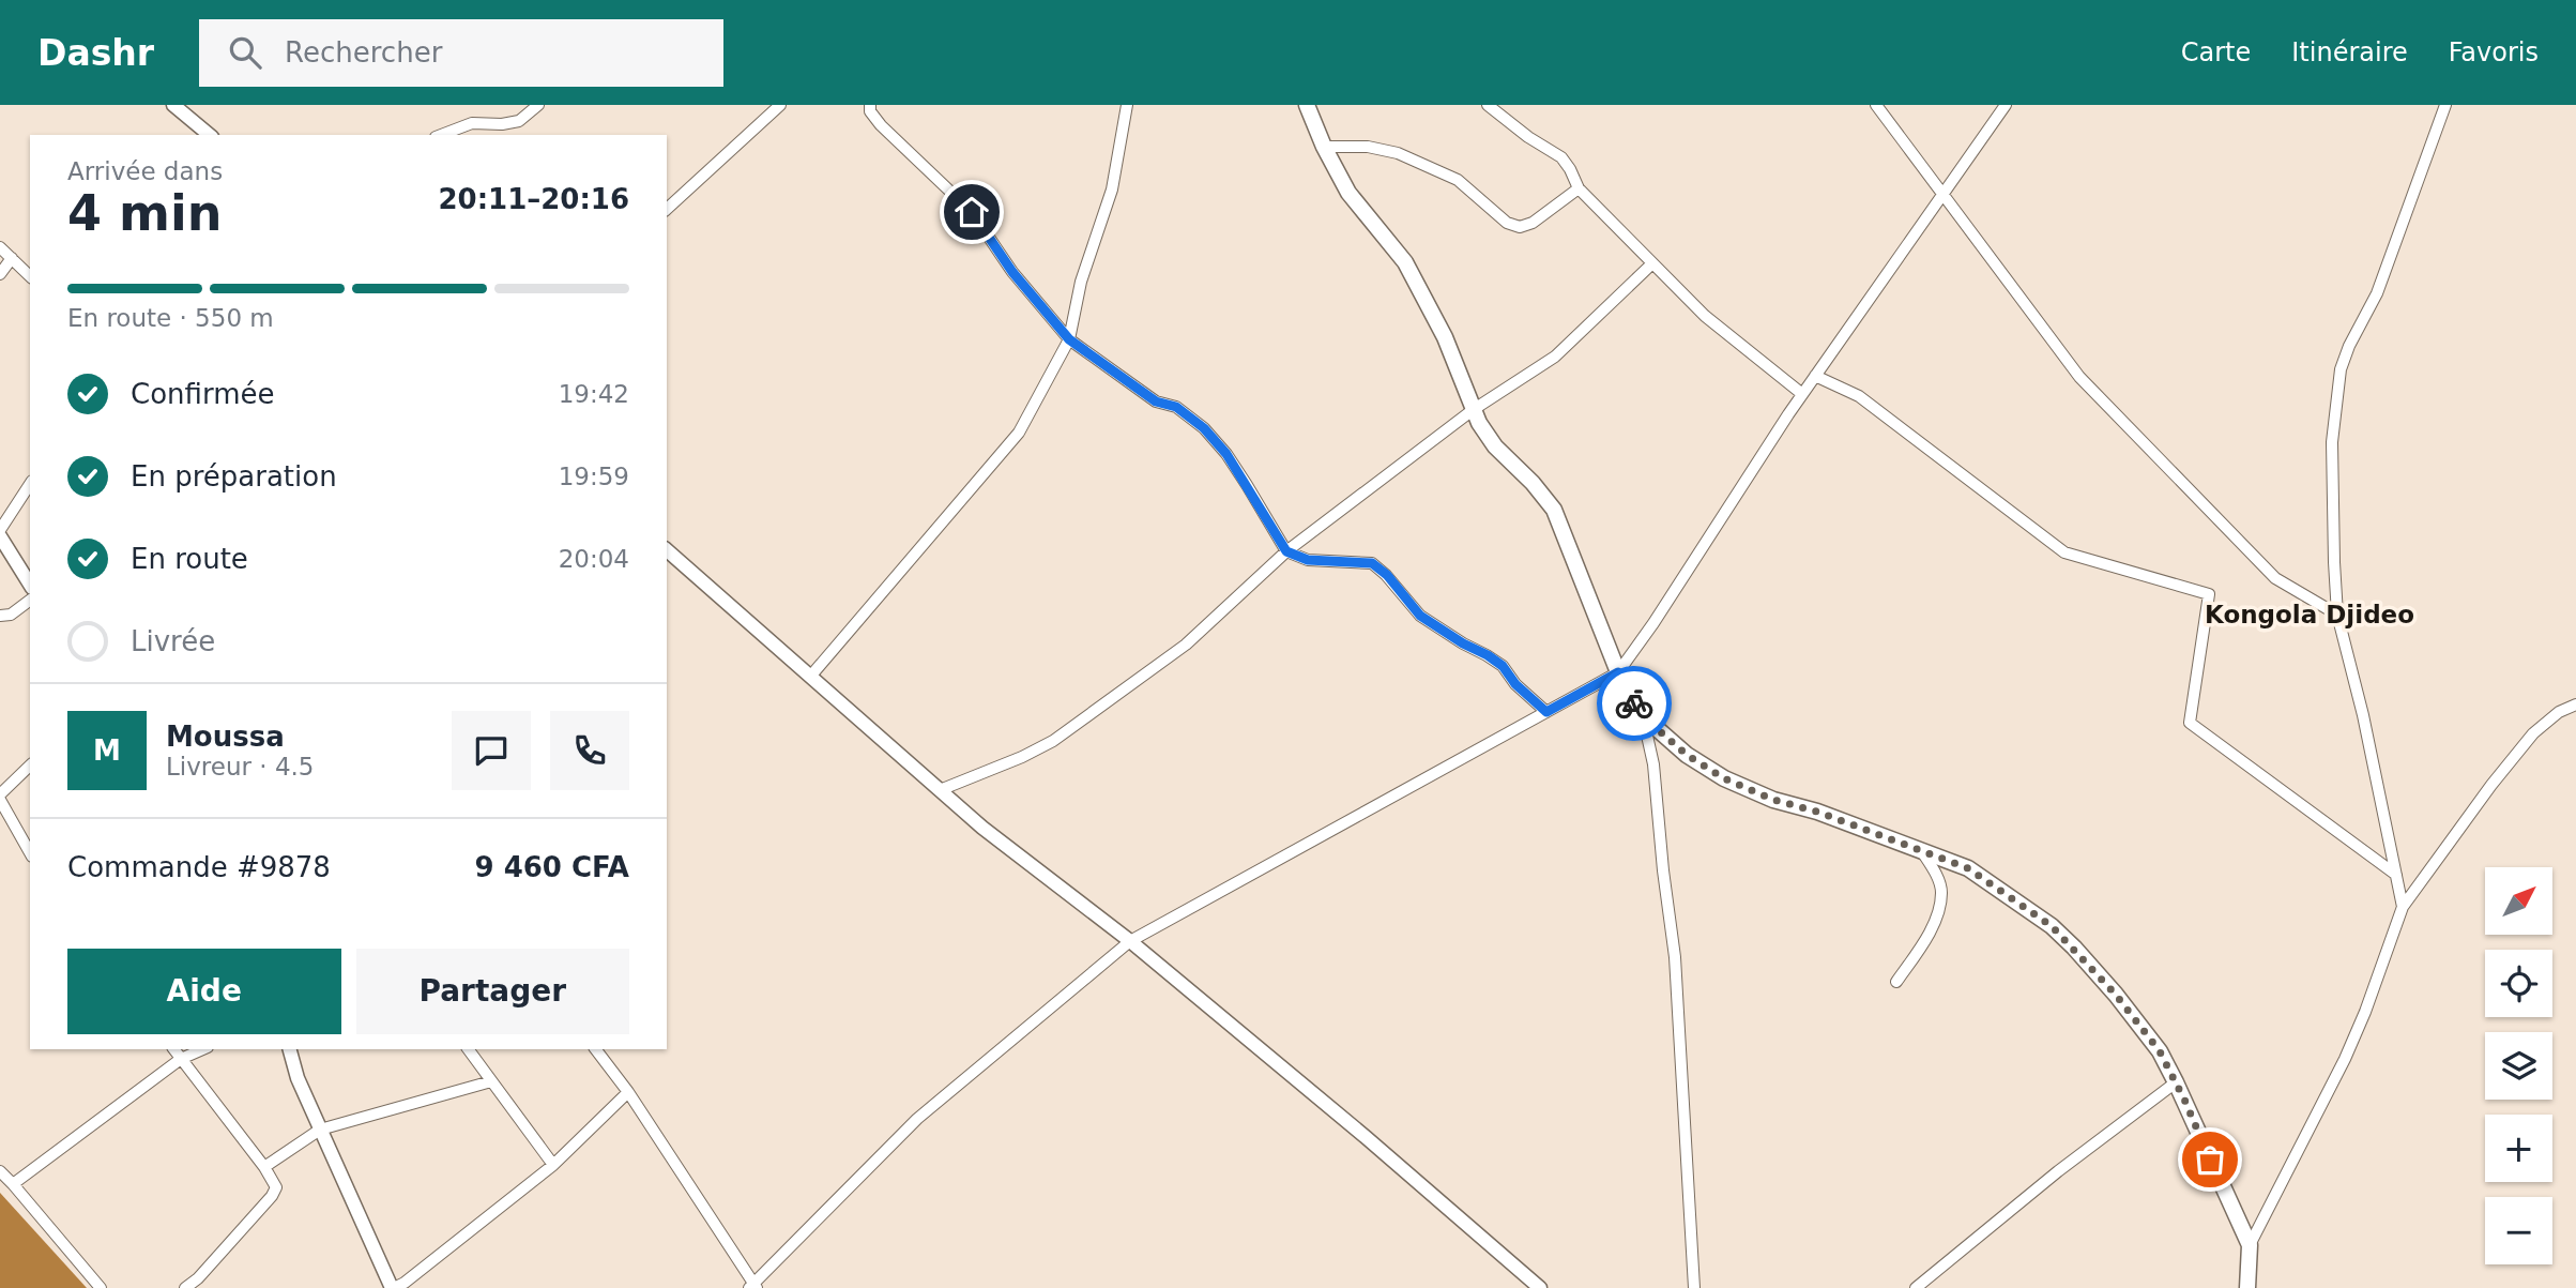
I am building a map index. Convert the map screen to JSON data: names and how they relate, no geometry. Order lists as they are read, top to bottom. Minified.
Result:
{"districts":["Kongola Djideo"],"north":"top right","page":{"header":"Dashr","search":"Rechercher","nav":["Carte","Itinéraire","Favoris"],"heading":["4 min","Arrivée dans","20:11–20:16"],"panel":["Moussa","Livreur · 4.5","Commande #9878","9 460 CFA"],"bar":"En route · 550 m","list":[["Confirmée","19:42"],["En préparation","19:59"],["En route","20:04"],"Livrée"],"round":"M","map_buttons":["+","−"],"buttons":["Aide","Partager"]}}
